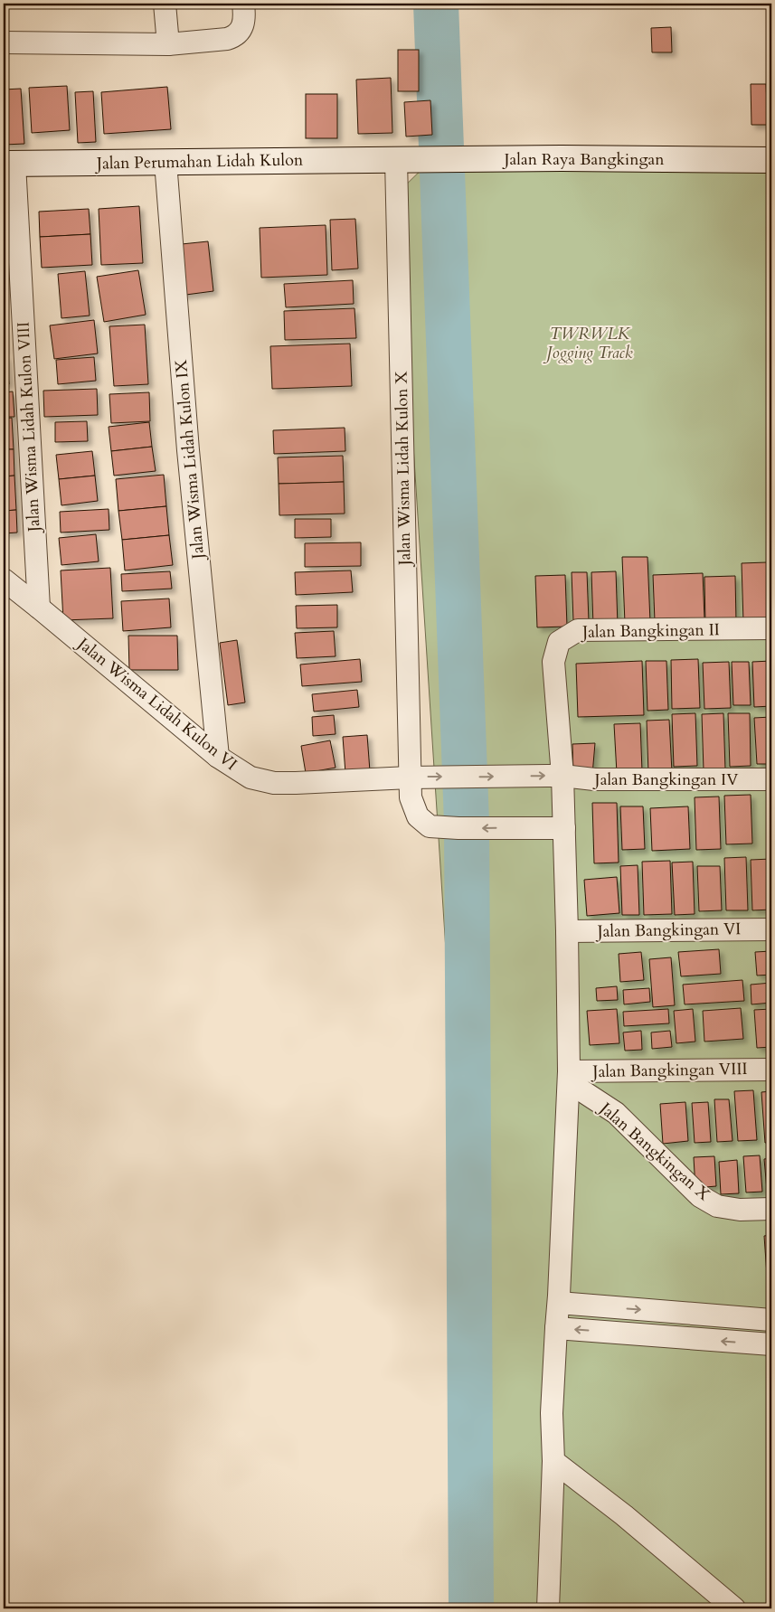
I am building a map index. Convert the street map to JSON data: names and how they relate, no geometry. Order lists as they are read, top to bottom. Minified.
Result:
{"streets":{"street":["Jalan Raya Bangkingan","Jalan Perumahan Lidah Kulon","Jalan Wisma Lidah Kulon VIII","Jalan Wisma Lidah Kulon IX","Jalan Wisma Lidah Kulon X","Jalan Bangkingan II","Jalan Wisma Lidah Kulon VI","Jalan Bangkingan IV","Jalan Bangkingan VI","Jalan Bangkingan VIII","Jalan Bangkingan X"]},"crossings":[["Jalan Raya Bangkingan","Jalan Perumahan Lidah Kulon"],["Jalan Raya Bangkingan","Jalan Wisma Lidah Kulon X"],["Jalan Perumahan Lidah Kulon","Jalan Wisma Lidah Kulon VIII"],["Jalan Perumahan Lidah Kulon","Jalan Wisma Lidah Kulon IX"],["Jalan Perumahan Lidah Kulon","Jalan Wisma Lidah Kulon X"],["Jalan Wisma Lidah Kulon VIII","Jalan Wisma Lidah Kulon VI"],["Jalan Wisma Lidah Kulon IX","Jalan Wisma Lidah Kulon VI"],["Jalan Wisma Lidah Kulon X","Jalan Wisma Lidah Kulon VI"],["Jalan Bangkingan II","Jalan Bangkingan IV"],["Jalan Bangkingan II","Jalan Bangkingan VI"],["Jalan Bangkingan II","Jalan Bangkingan VIII"],["Jalan Bangkingan II","Jalan Bangkingan X"],["Jalan Wisma Lidah Kulon VI","Jalan Bangkingan IV"],["Jalan Bangkingan VIII","Jalan Bangkingan X"]],"parks":["TWRWLK Jogging Track"]}
